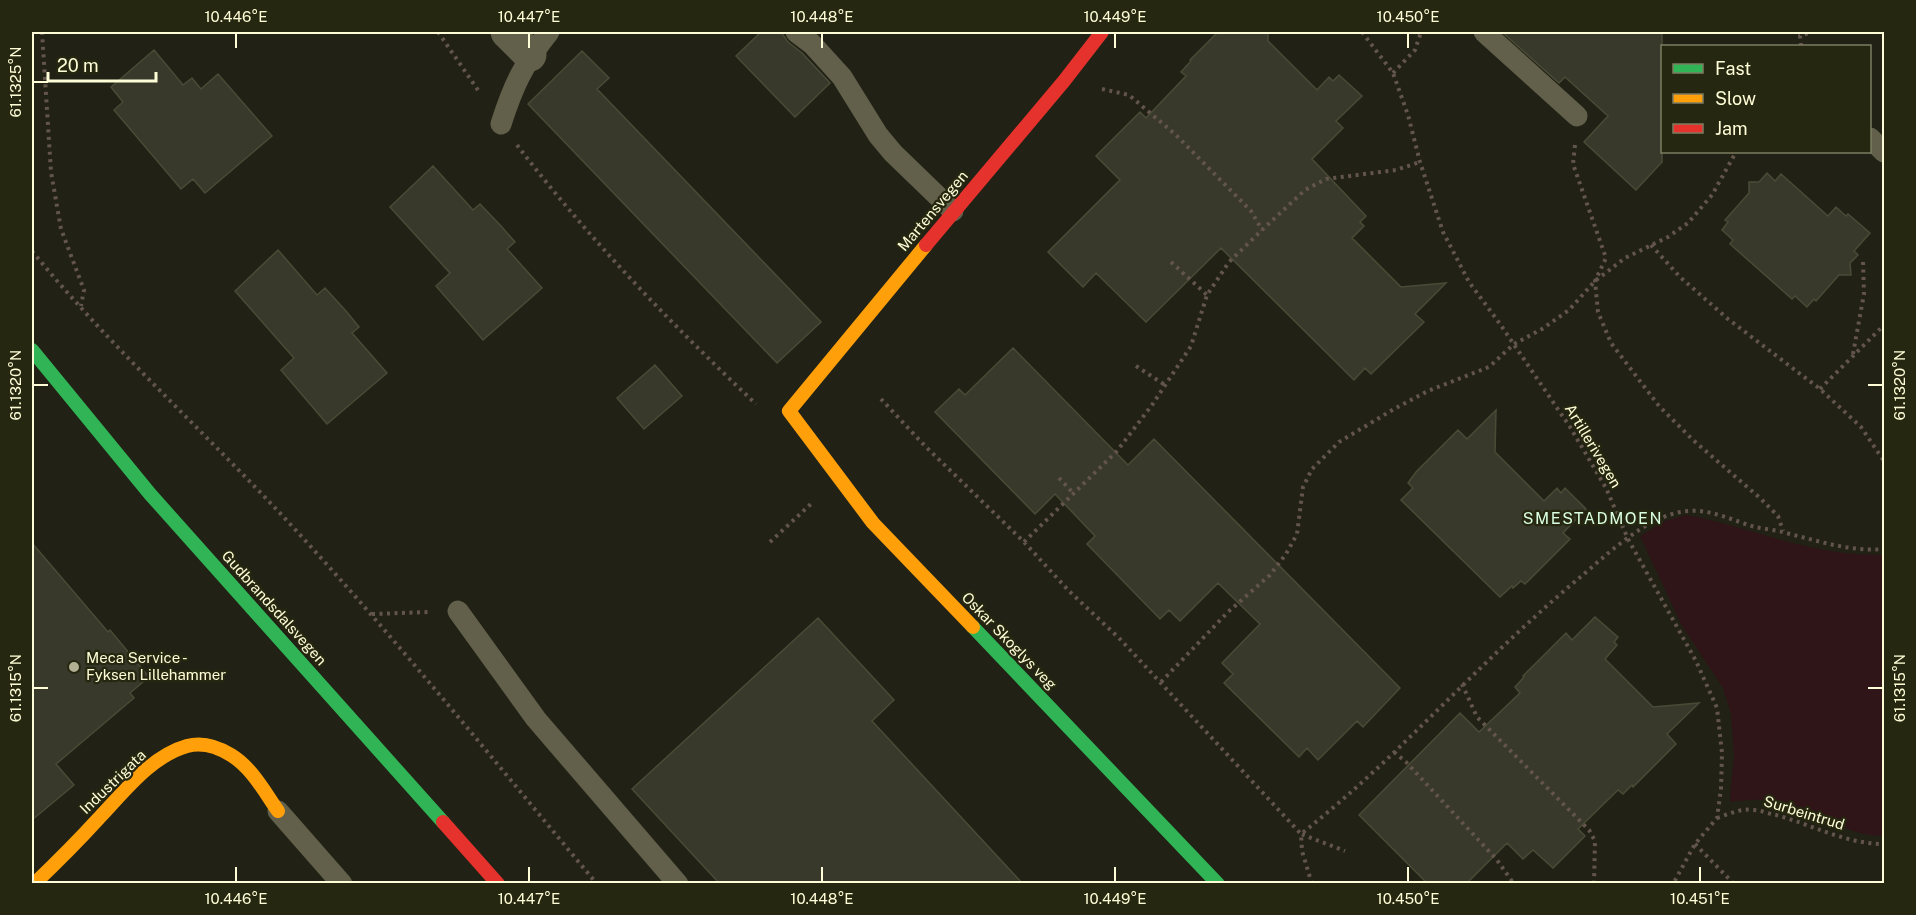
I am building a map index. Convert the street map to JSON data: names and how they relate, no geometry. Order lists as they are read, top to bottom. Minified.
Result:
{"streets":{"street":["Martensvegen","Gudbrandsdalsvegen","Oskar Skoglys veg","Industrigata"],"path":["Artillerivegen","Surbeintrud"]},"crossings":[["Martensvegen","Oskar Skoglys veg"],["Artillerivegen","Surbeintrud"]],"districts":["SMESTADMOEN"],"places":["Meca Service - Fyksen Lillehammer"],"legend":["Fast","Slow","Jam"],"scale_bar":"20 m","coordinates":["10.446°E","10.447°E","10.448°E","10.449°E","10.450°E","61.1325°N","61.1320°N","61.1315°N","10.451°E"]}
